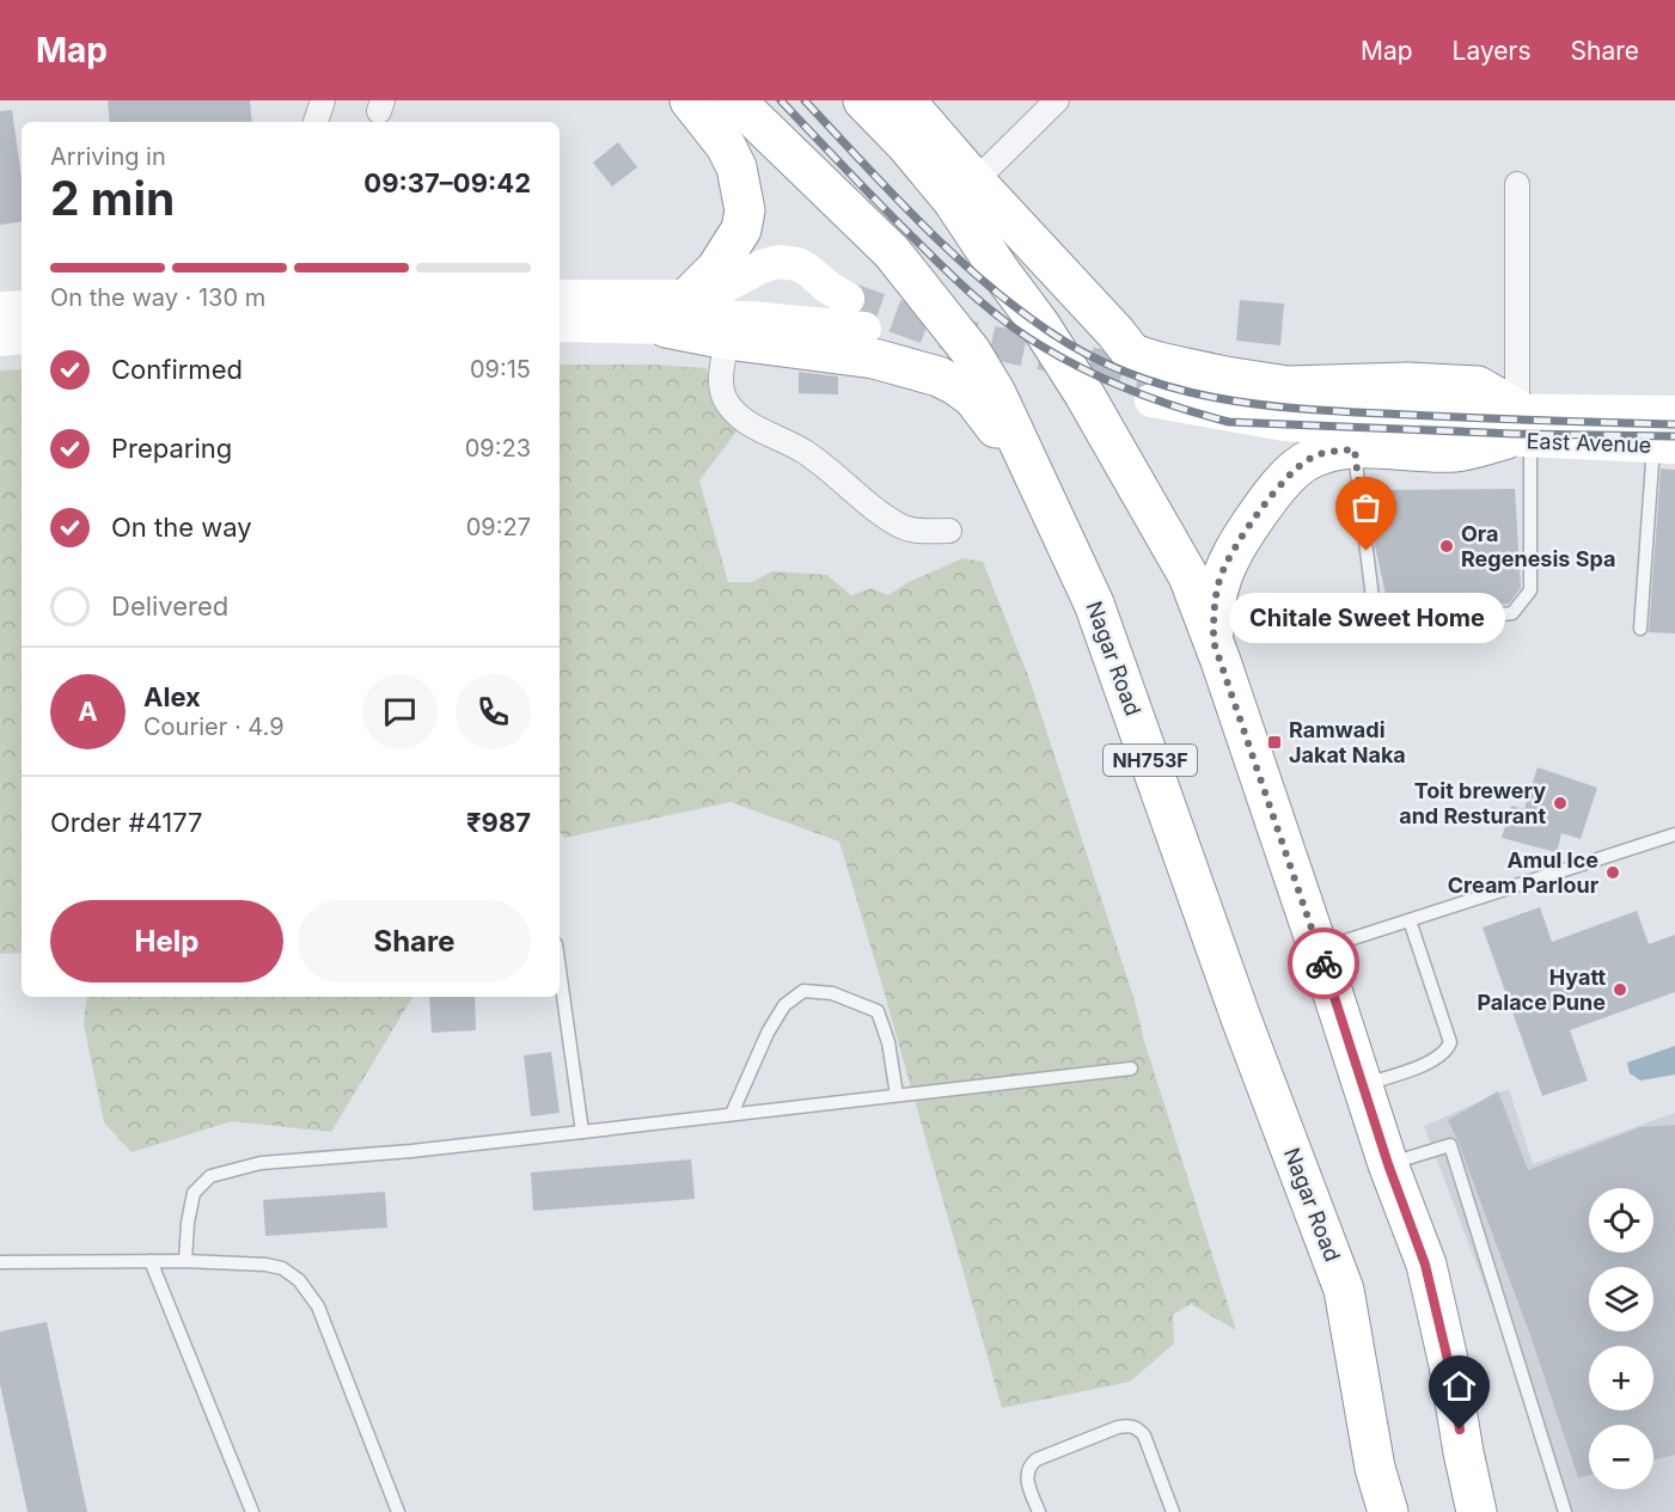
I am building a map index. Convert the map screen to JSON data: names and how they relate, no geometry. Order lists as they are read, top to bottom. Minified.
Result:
{"streets":{"highway":["Nagar Road","NH753F"],"main road":["East Avenue"]},"places":{"other":["Ora Regenesis Spa","Chitale Sweet Home","Toit brewery and Resturant","Amul Ice Cream Parlour","Hyatt Palace Pune"],"transit":["Ramwadi Jakat Naka"]},"page":{"header":"Map","nav":["Map","Layers","Share"],"heading":["2 min","Arriving in","09:37–09:42"],"panel":["Alex","Courier · 4.9","Order #4177","₹987"],"bar":"On the way · 130 m","list":[["Confirmed","09:15"],["Preparing","09:23"],["On the way","09:27"],"Delivered"],"bubble":"Chitale Sweet Home","round":"A","buttons":["Help","Share"],"map_buttons":["+","−"]}}
